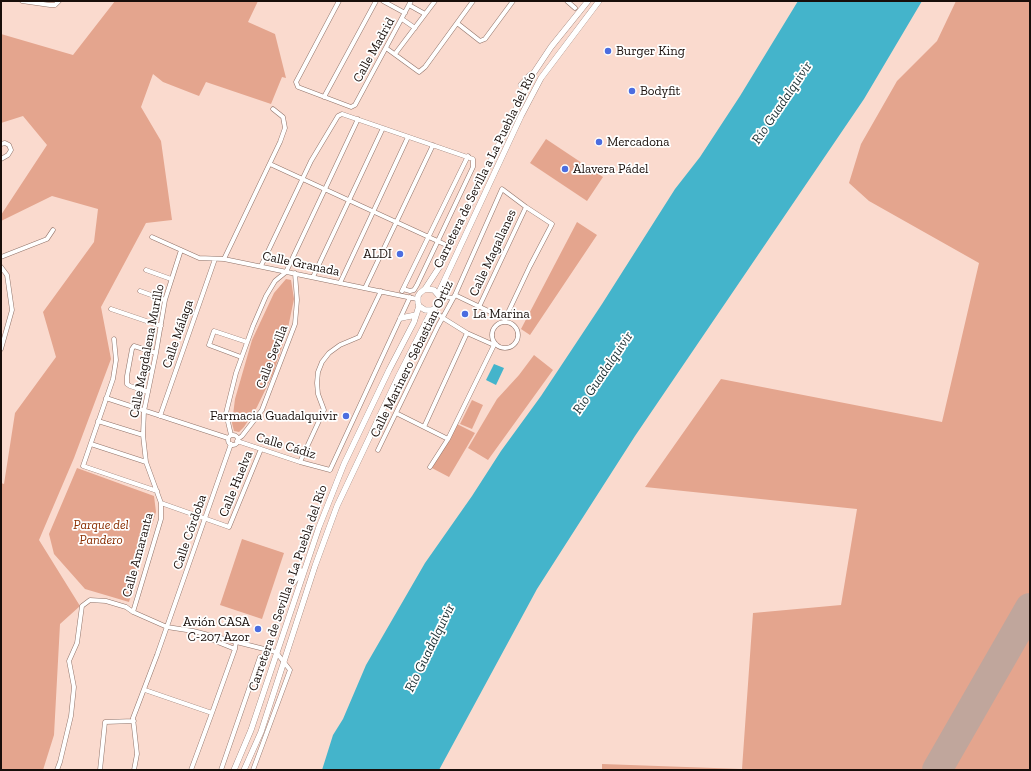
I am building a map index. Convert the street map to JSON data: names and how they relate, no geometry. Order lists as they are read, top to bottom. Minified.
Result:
{"streets":{"main road":["Carretera de Sevilla a La Puebla del Río"],"street":["Calle Madrid","Calle Magallanes","Calle Granada","Calle Málaga","Calle Magdalena Murillo","Calle Sevilla","Calle Marinero Sebastian Ortiz","Calle Cádiz","Calle Huelva","Calle Córdoba","Calle Amaranta"]},"crossings":[["Carretera de Sevilla a La Puebla del Río","Calle Granada"],["Calle Magallanes","Calle Marinero Sebastian Ortiz"],["Calle Granada","Calle Málaga"],["Calle Granada","Calle Magdalena Murillo"],["Calle Granada","Calle Sevilla"],["Calle Magdalena Murillo","Calle Amaranta"],["Calle Sevilla","Calle Cádiz"],["Calle Sevilla","Calle Córdoba"],["Calle Cádiz","Calle Huelva"],["Calle Cádiz","Calle Córdoba"],["Calle Huelva","Calle Córdoba"]],"water":["Río Guadalquivir"],"parks":["Parque del Pandero"],"places":["Burger King","Bodyfit","Mercadona","Alavera Pádel","ALDI","La Marina","Farmacia Guadalquivir","Avión CASA C-207 Azor"]}
